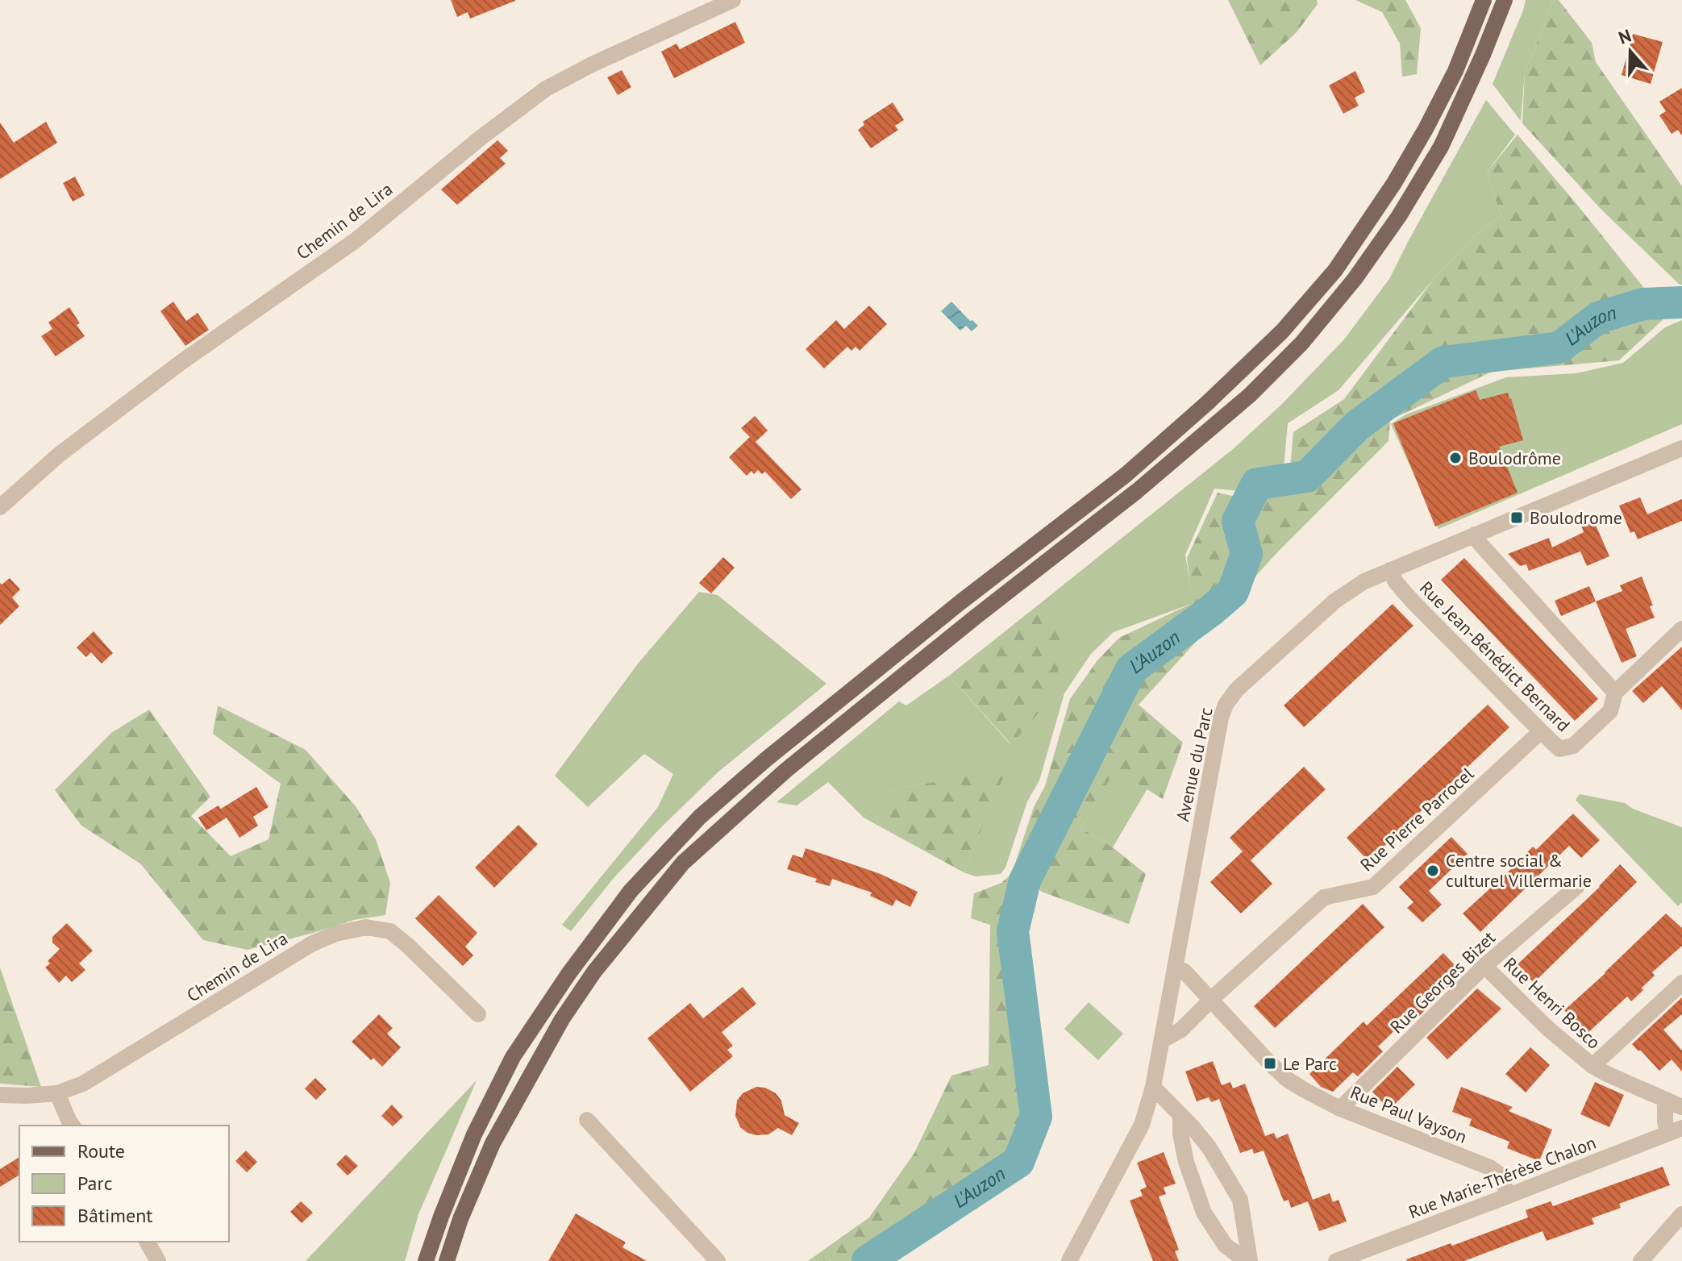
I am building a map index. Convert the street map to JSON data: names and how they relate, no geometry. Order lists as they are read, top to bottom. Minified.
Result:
{"streets":{"street":["Chemin de Lira","Rue Jean-Bénédict Bernard","Avenue du Parc","Rue Pierre Parrocel","Rue Georges Bizet","Rue Henri Bosco","Rue Paul Vayson","Rue Marie-Thérèse Chalon"]},"crossings":[["Rue Jean-Bénédict Bernard","Avenue du Parc"],["Rue Jean-Bénédict Bernard","Rue Pierre Parrocel"],["Avenue du Parc","Rue Pierre Parrocel"],["Avenue du Parc","Rue Paul Vayson"],["Rue Pierre Parrocel","Rue Paul Vayson"],["Rue Georges Bizet","Rue Henri Bosco"],["Rue Georges Bizet","Rue Paul Vayson"],["Rue Paul Vayson","Rue Marie-Thérèse Chalon"]],"water":["L'Auzon"],"places":{"other":["Boulodrôme","Centre social & culturel Villermarie"],"transit":["Boulodrome","Le Parc"]},"legend":["Route","Parc","Bâtiment"],"north":"top"}
